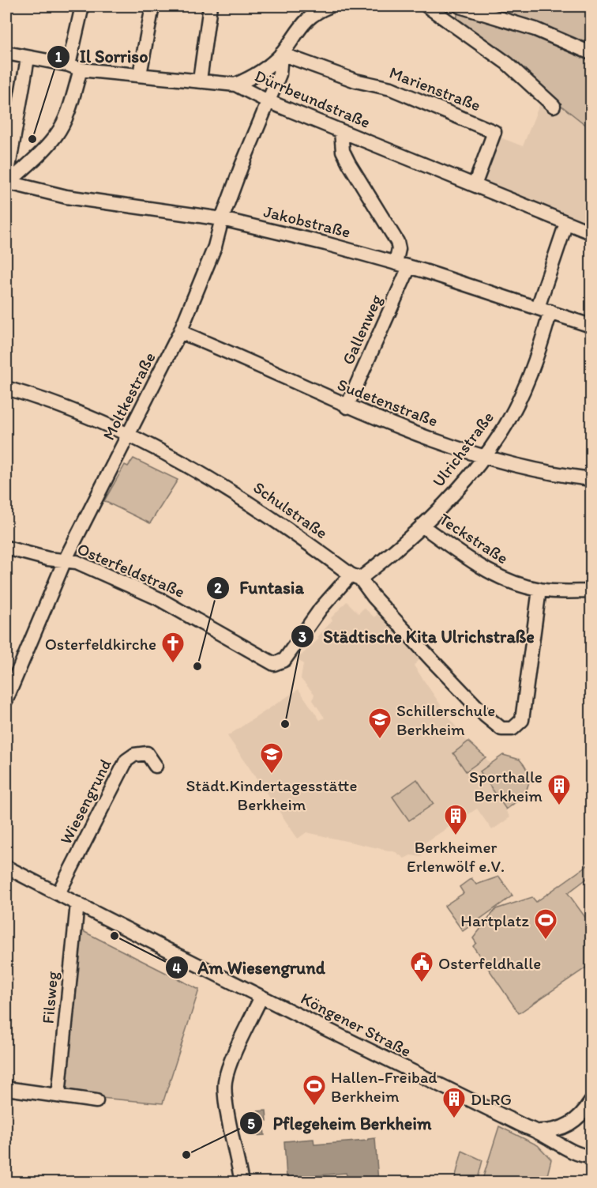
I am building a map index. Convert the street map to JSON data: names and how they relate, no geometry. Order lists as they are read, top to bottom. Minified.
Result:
{"streets":{"street":["Marienstraße","Dürrbeundstraße","Jakobstraße","Gallenweg","Moltkestraße","Sudetenstraße","Ulrichstraße","Schulstraße","Teckstraße","Osterfeldstraße","Wiesengrund","Filsweg","Köngener Straße"]},"crossings":[["Marienstraße","Dürrbeundstraße"],["Marienstraße","Moltkestraße"],["Dürrbeundstraße","Moltkestraße"],["Jakobstraße","Gallenweg"],["Jakobstraße","Moltkestraße"],["Jakobstraße","Ulrichstraße"],["Gallenweg","Sudetenstraße"],["Moltkestraße","Sudetenstraße"],["Moltkestraße","Schulstraße"],["Moltkestraße","Osterfeldstraße"],["Sudetenstraße","Ulrichstraße"],["Ulrichstraße","Schulstraße"],["Ulrichstraße","Teckstraße"],["Ulrichstraße","Osterfeldstraße"],["Schulstraße","Teckstraße"],["Wiesengrund","Köngener Straße"],["Filsweg","Köngener Straße"]],"places":{"other":["Il Sorriso","Funtasia","Städtische Kita Ulrichstraße","Am Wiesengrund","Pflegeheim Berkheim"],"church":["Osterfeldkirche"],"school or university":["Schillerschule Berkheim","Städt.Kindertagesstätte Berkheim"],"building":["Sporthalle Berkheim","Berkheimer Erlenwölf e.V.","DLRG"],"sports":["Hartplatz","Hallen-Freibad Berkheim"],"public building":["Osterfeldhalle"]}}
